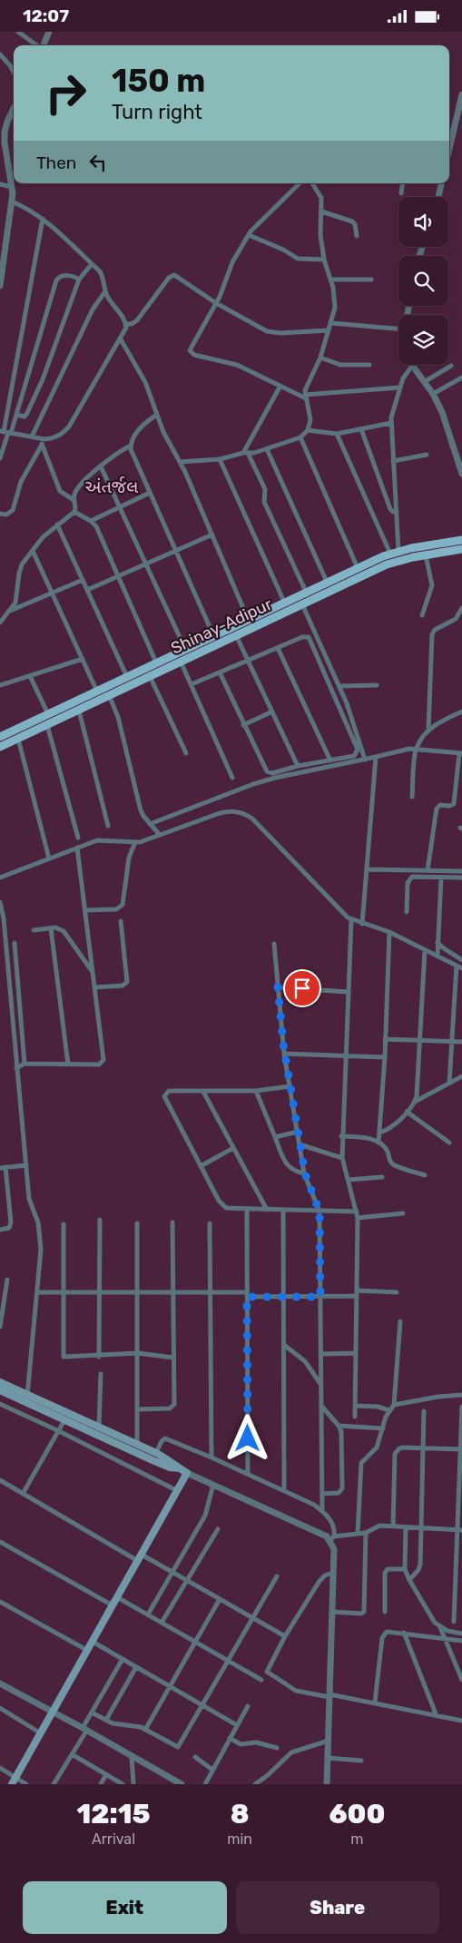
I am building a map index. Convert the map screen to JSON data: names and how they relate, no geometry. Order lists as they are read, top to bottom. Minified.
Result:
{"streets":{"main road":["Shinay-Adipur"]},"districts":["અંતર્જલ"],"page":{"status":"12:07","turn":["150 m","Turn right"],"then":"Then","eta":["12:15","Arrival","8","min","600","m"],"buttons":["Exit","Share"]}}
